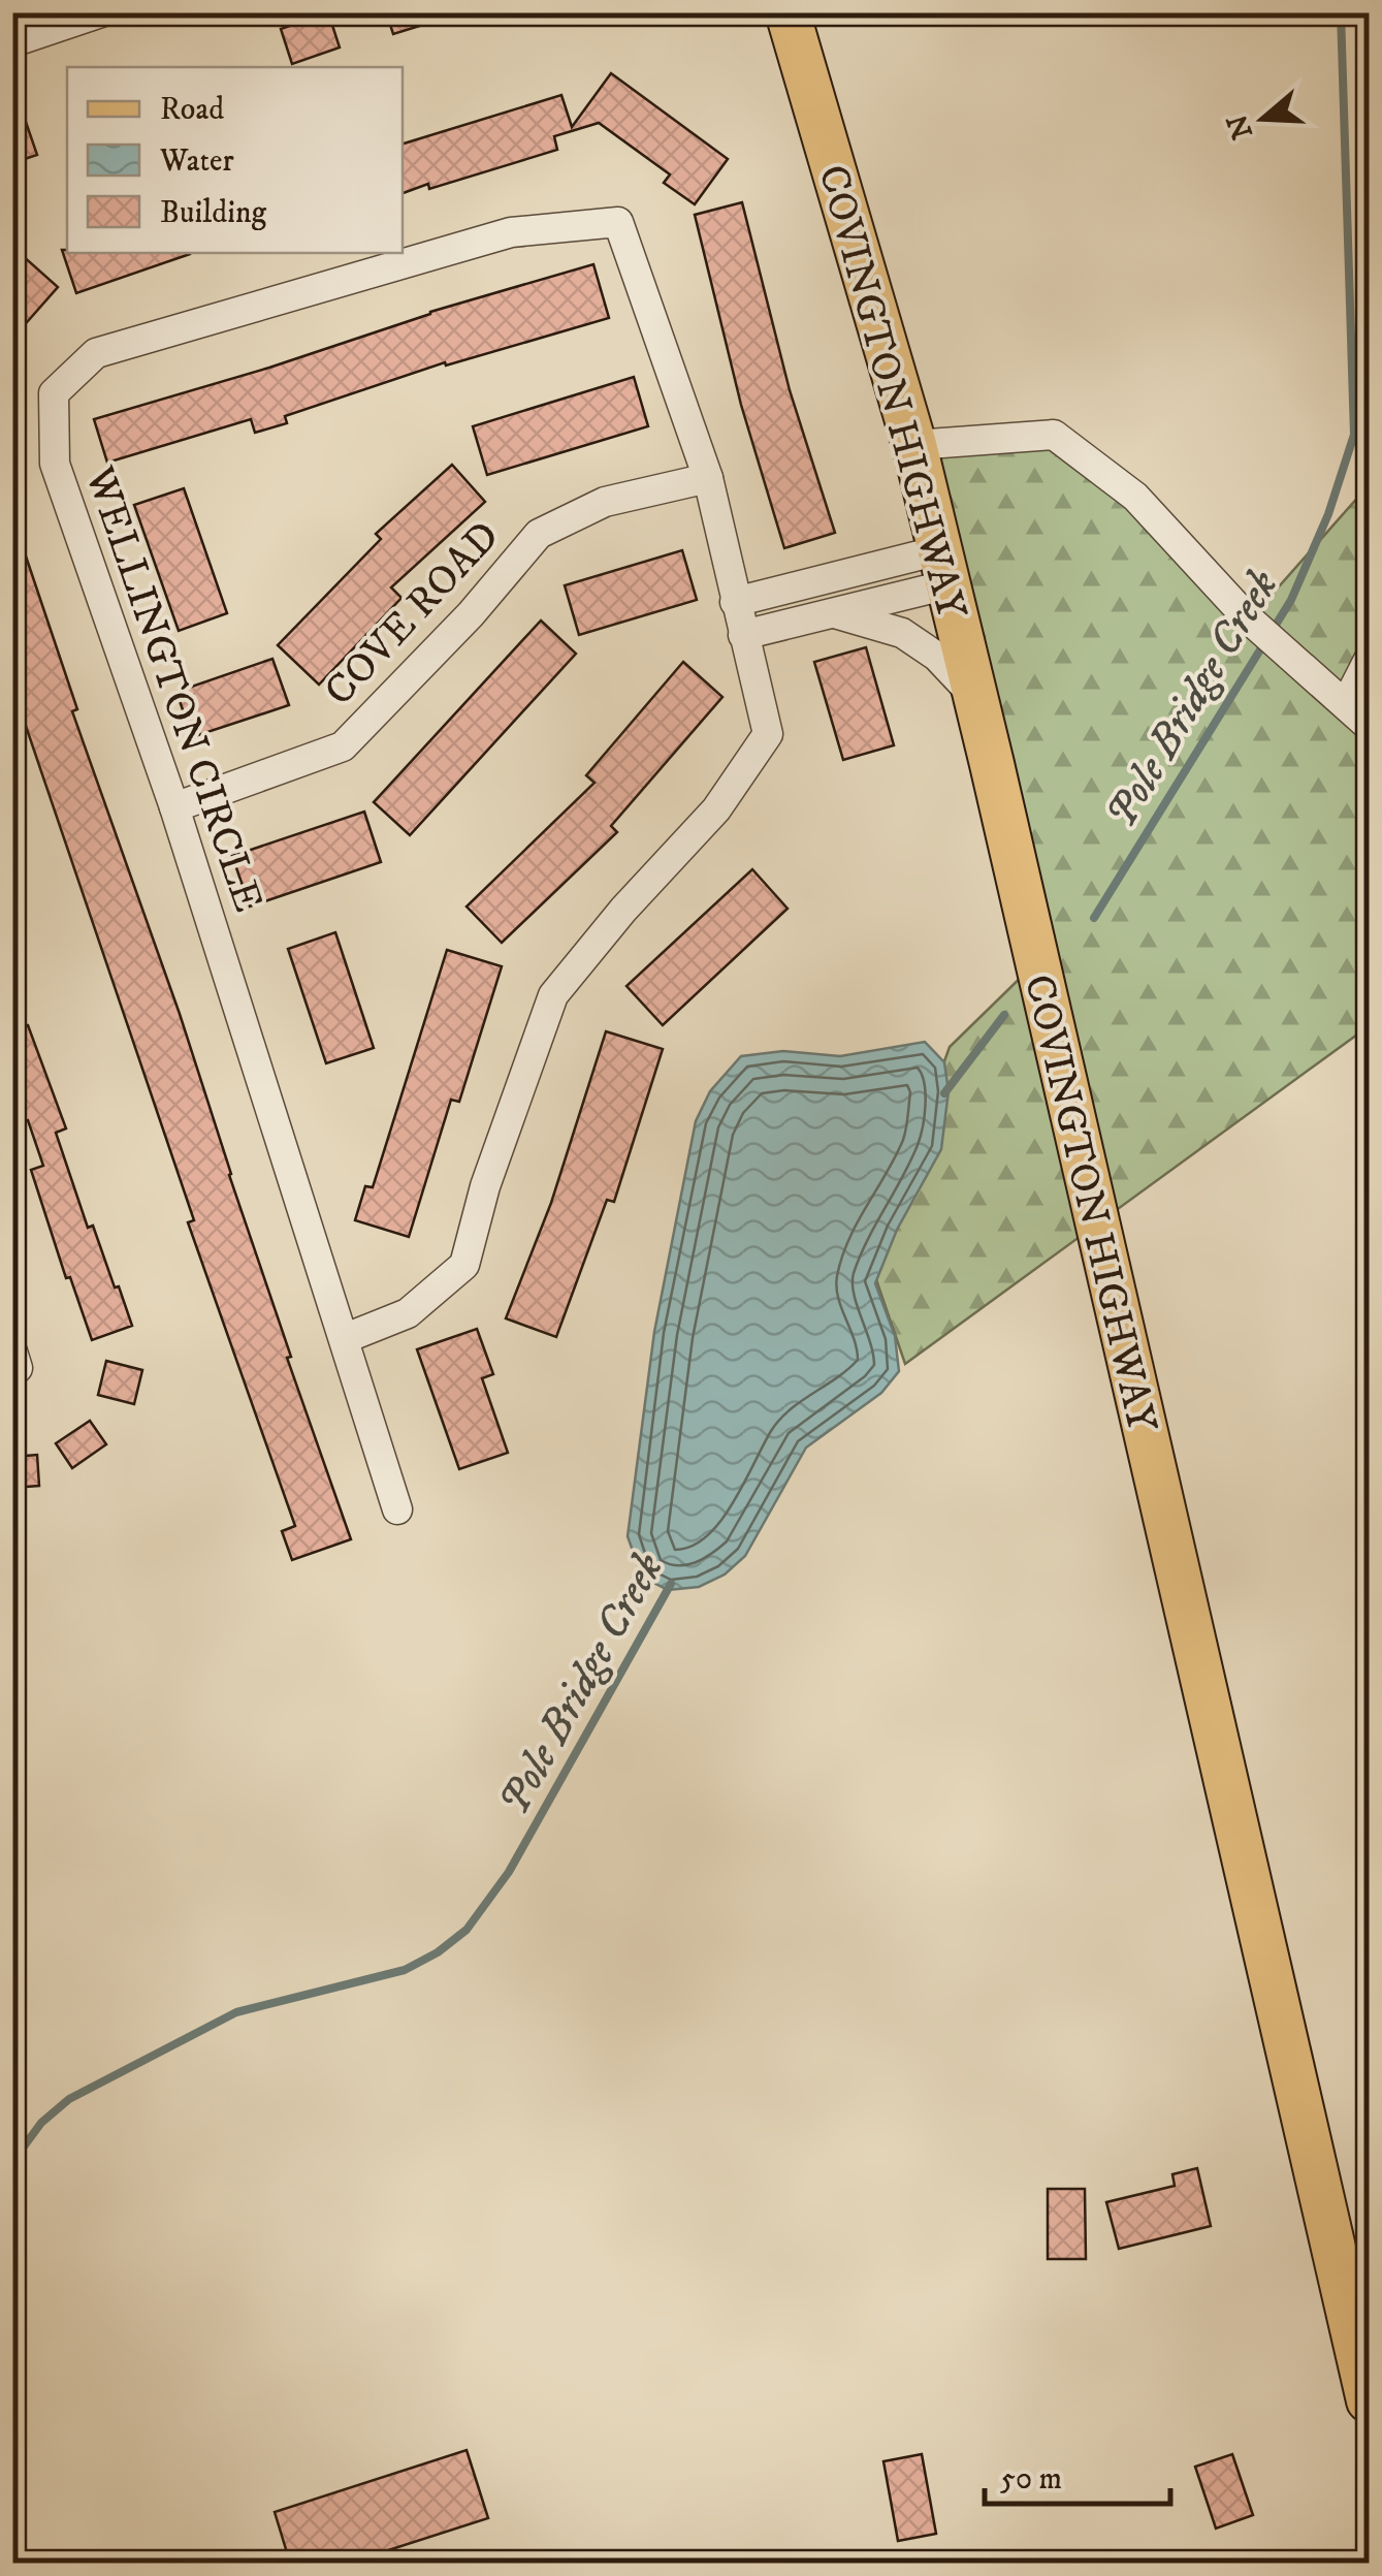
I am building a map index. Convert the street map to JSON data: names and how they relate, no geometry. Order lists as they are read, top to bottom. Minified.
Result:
{"streets":{"main road":["COVINGTON HIGHWAY"],"street":["COVE ROAD","WELLINGTON CIRCLE"]},"crossings":[["COVE ROAD","WELLINGTON CIRCLE"]],"water":["Pole Bridge Creek"],"legend":["Road","Water","Building"],"scale_bar":"50 m","north":"left"}
